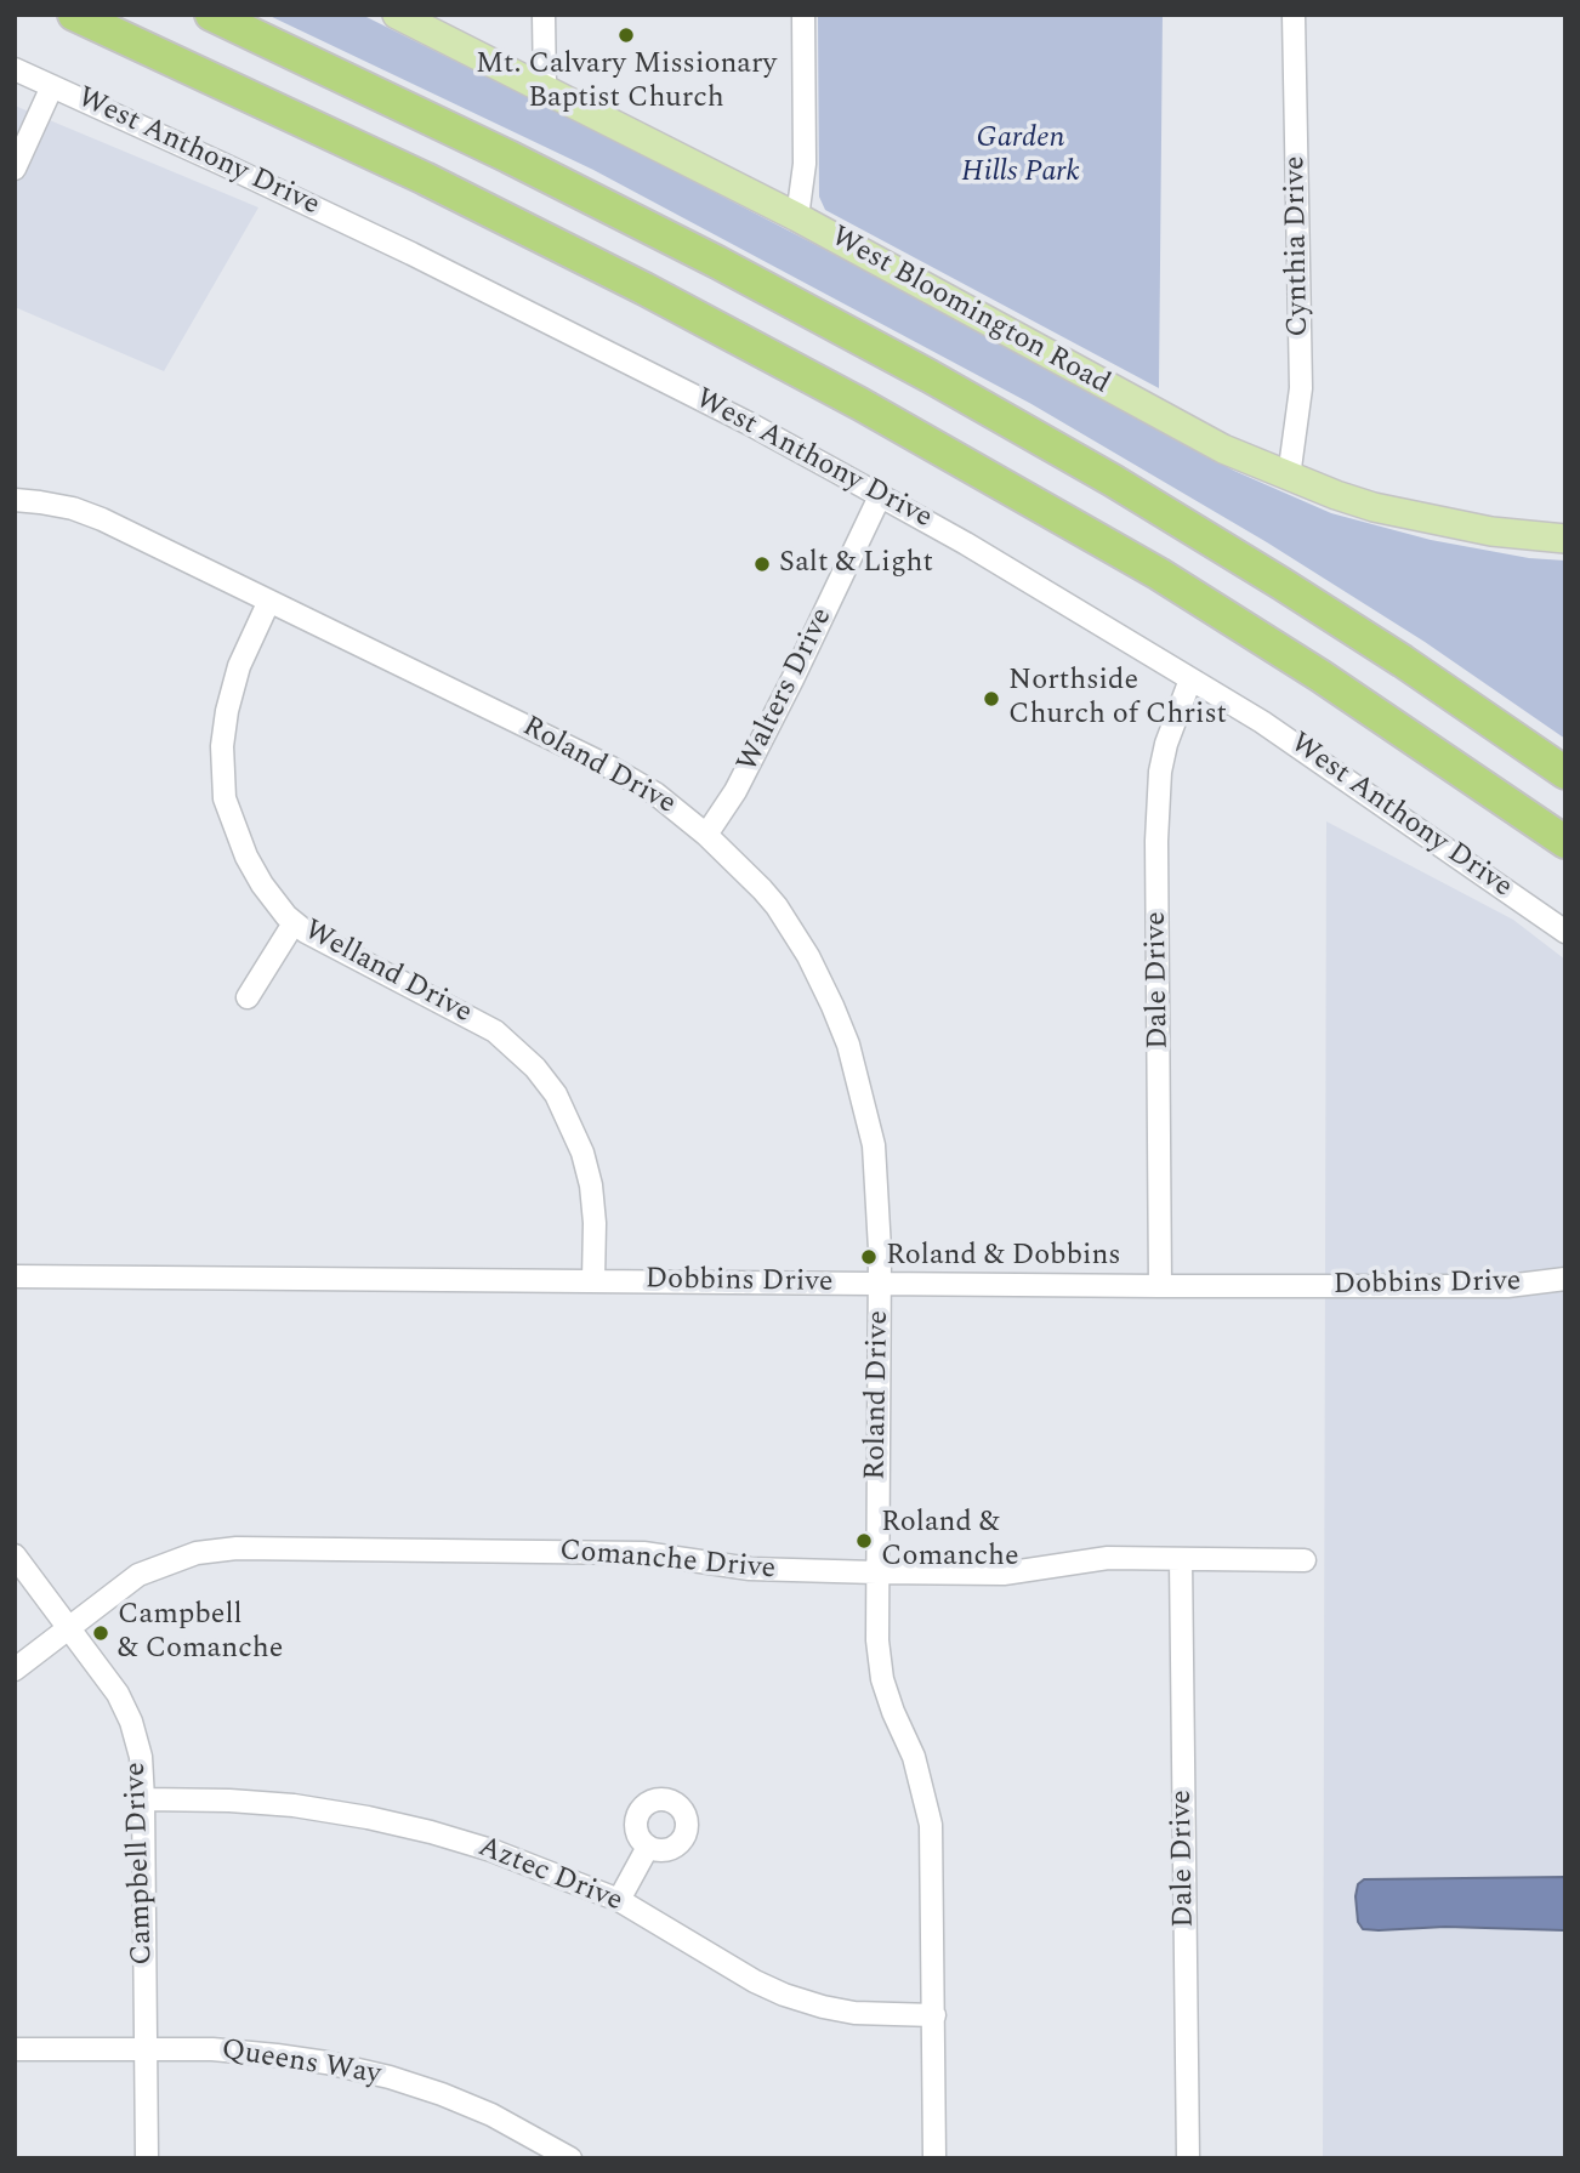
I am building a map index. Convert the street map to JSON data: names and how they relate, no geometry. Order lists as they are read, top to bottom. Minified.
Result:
{"streets":{"main road":["West Bloomington Road"],"street":["West Anthony Drive","Cynthia Drive","Walters Drive","Roland Drive","Welland Drive","Dale Drive","Dobbins Drive","Comanche Drive","Campbell Drive","Aztec Drive","Queens Way"]},"crossings":[["West Anthony Drive","Walters Drive"],["West Anthony Drive","Dale Drive"],["Cynthia Drive","West Bloomington Road"],["Walters Drive","Roland Drive"],["Roland Drive","Welland Drive"],["Roland Drive","Dobbins Drive"],["Roland Drive","Comanche Drive"],["Roland Drive","Aztec Drive"],["Welland Drive","Dobbins Drive"],["Dale Drive","Dobbins Drive"],["Dale Drive","Comanche Drive"],["Comanche Drive","Campbell Drive"],["Campbell Drive","Aztec Drive"],["Campbell Drive","Queens Way"]],"parks":["Garden Hills Park"],"places":["Mt. Calvary Missionary Baptist Church","Salt & Light","Northside Church of Christ","Roland & Dobbins","Roland & Comanche","Campbell & Comanche"]}
